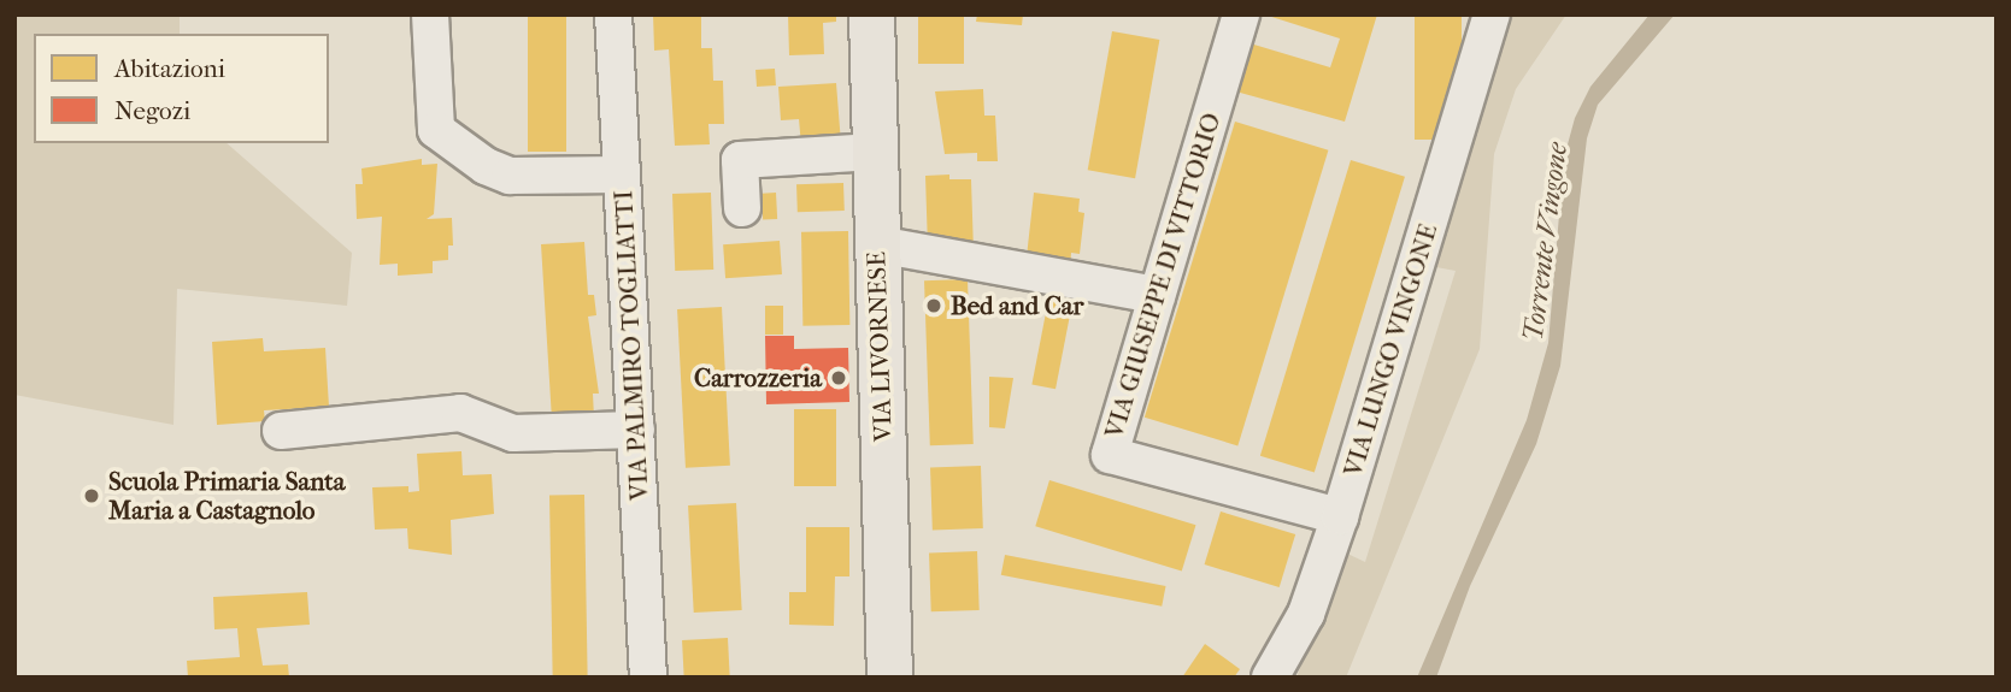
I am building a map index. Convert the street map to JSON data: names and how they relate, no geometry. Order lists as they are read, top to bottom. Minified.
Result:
{"streets":{"main road":["VIA LIVORNESE"],"street":["VIA GIUSEPPE DI VITTORIO","VIA PALMIRO TOGLIATTI","VIA LUNGO VINGONE"]},"crossings":[["VIA GIUSEPPE DI VITTORIO","VIA LUNGO VINGONE"]],"water":["Torrente Vingone"],"places":["Bed and Car","Carrozzeria","Scuola Primaria Santa Maria a Castagnolo"],"legend":["Abitazioni","Negozi"]}
